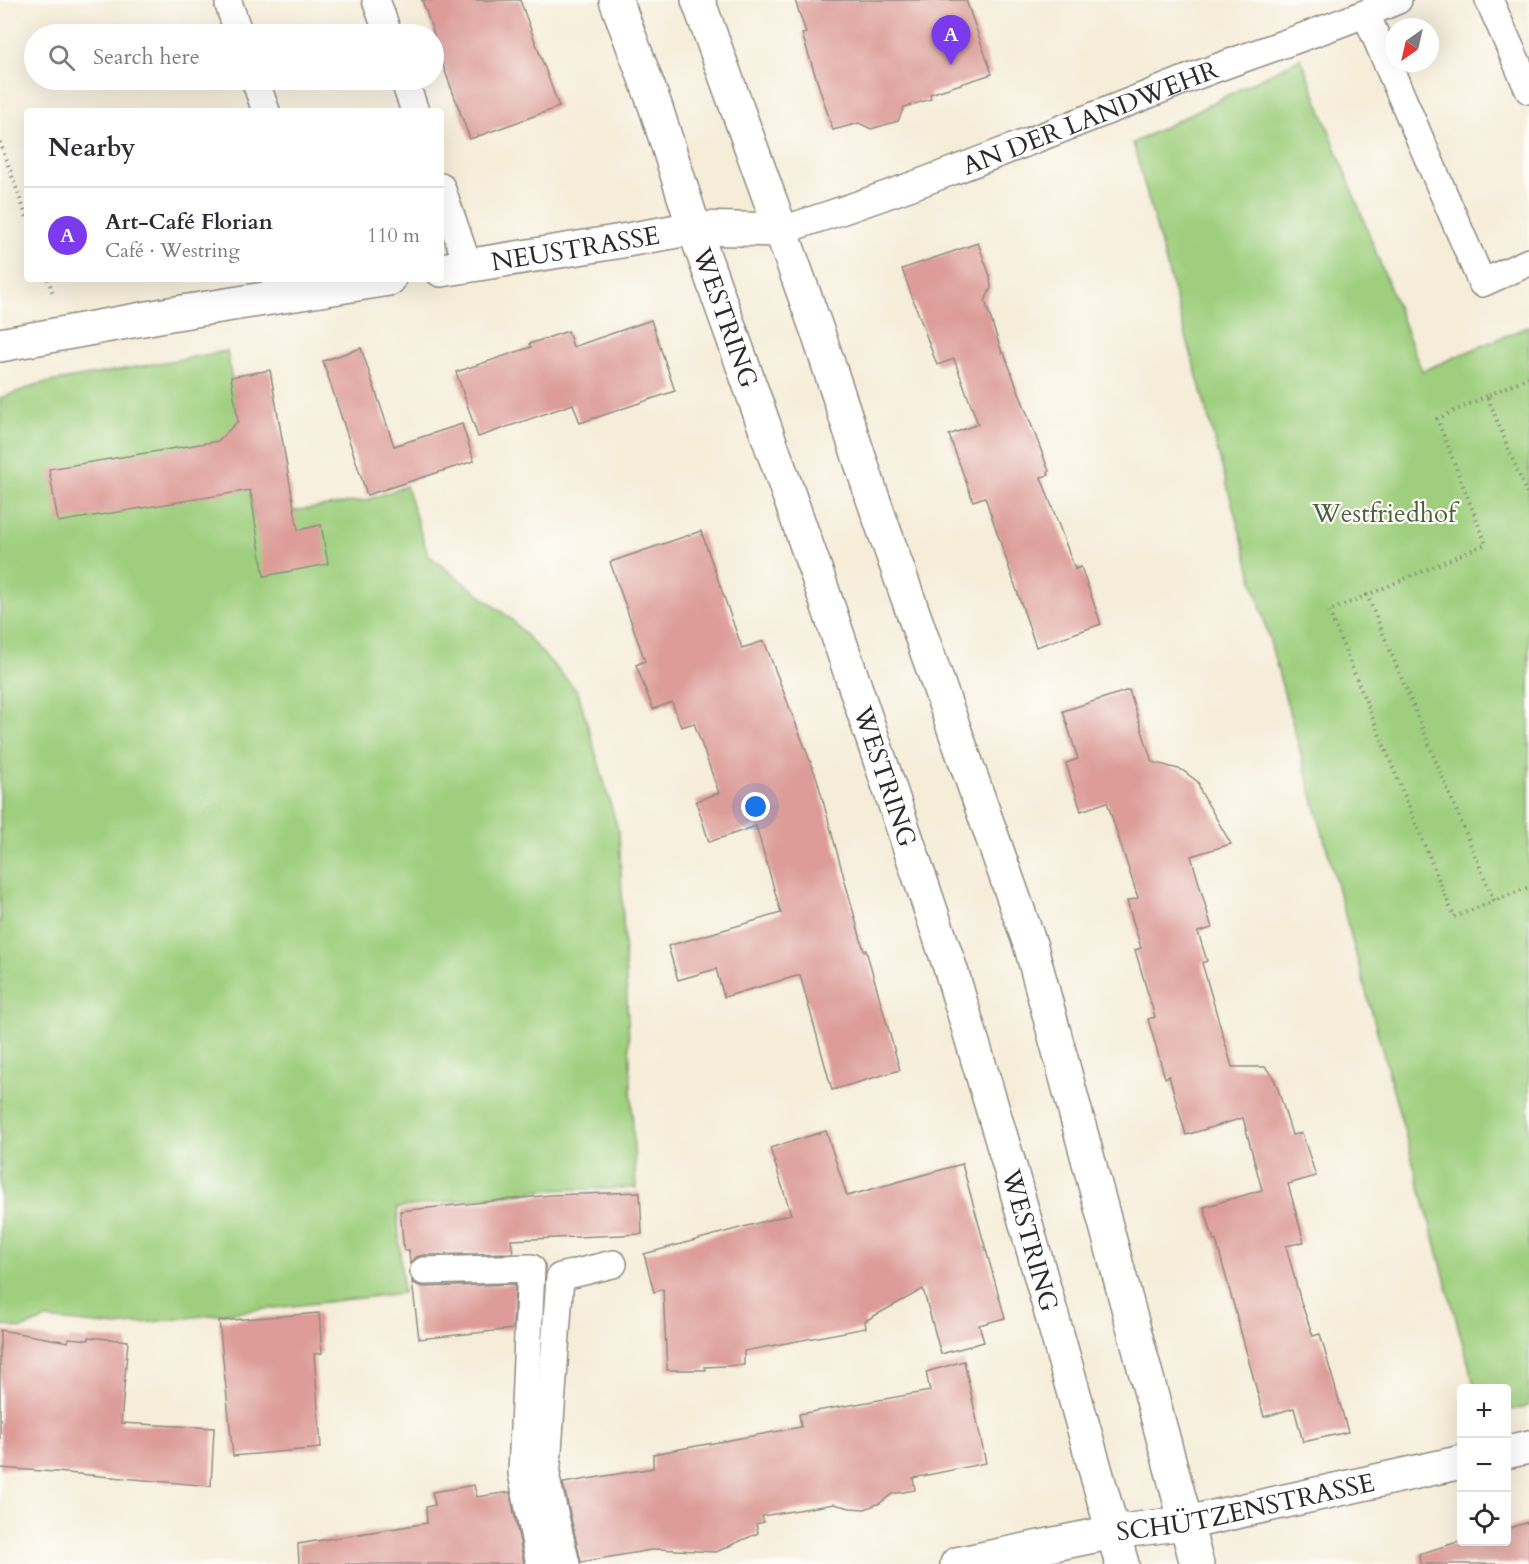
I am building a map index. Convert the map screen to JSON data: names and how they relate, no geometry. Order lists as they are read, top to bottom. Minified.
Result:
{"streets":{"main road":["NEUSTRASSE","WESTRING","SCHÜTZENSTRASSE"],"lane":["AN DER LANDWEHR"]},"crossings":[["AN DER LANDWEHR","NEUSTRASSE"],["NEUSTRASSE","WESTRING"],["WESTRING","SCHÜTZENSTRASSE"]],"parks":["Westfriedhof"],"north":"bottom left","page":{"pins":"A","search":"Search here","heading":"Nearby","list":[{"mark":"A","name":"Art-Café Florian","note":"Café · Westring","value":"110 m"}],"map_buttons":["+","−"]}}
